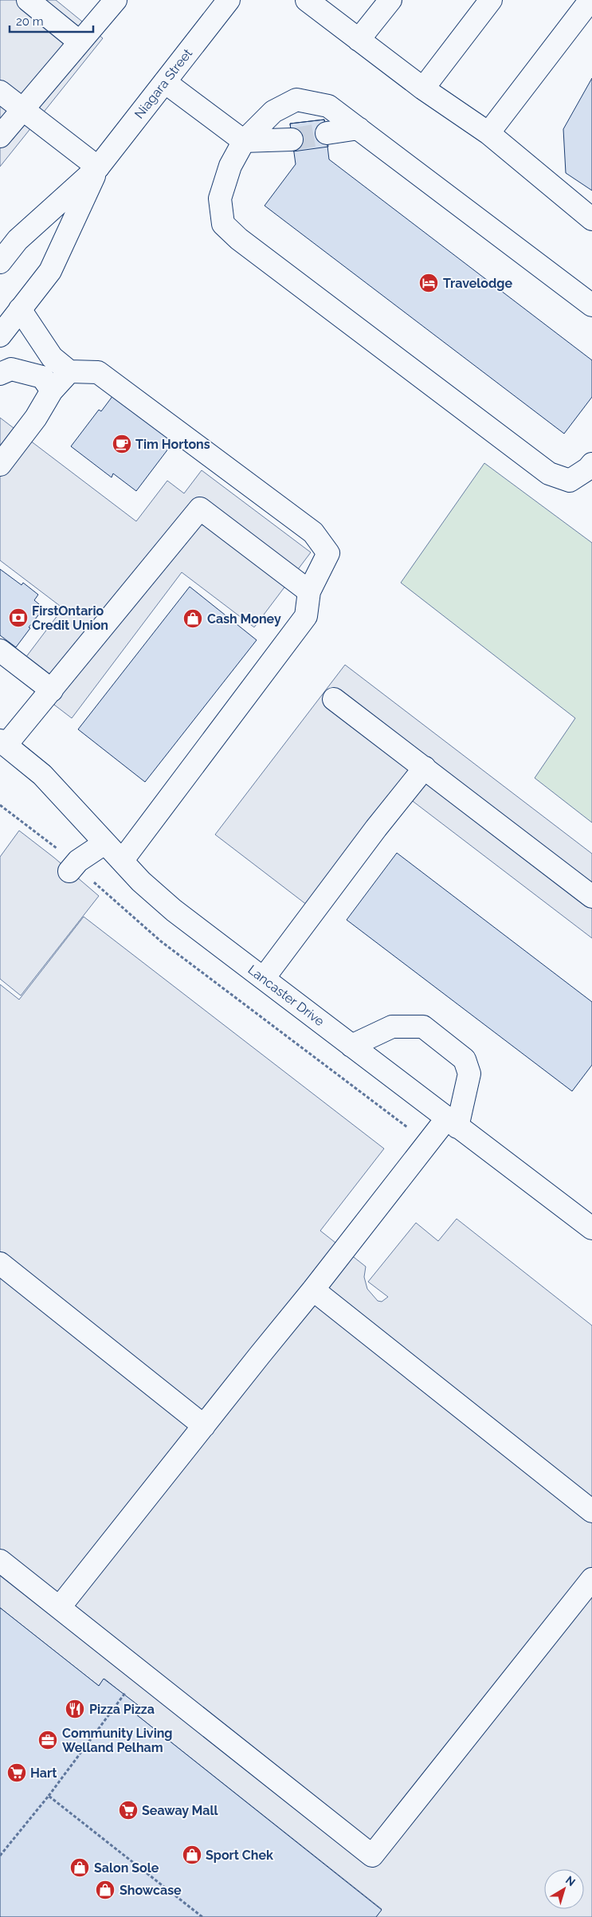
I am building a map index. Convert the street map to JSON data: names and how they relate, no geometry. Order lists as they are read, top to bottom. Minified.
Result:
{"streets":{"street":["Niagara Street","Lancaster Drive"]},"places":{"hotel":["Travelodge"],"cafe":["Tim Hortons"],"bank":["FirstOntario Credit Union"],"shop":["Cash Money","Sport Chek","Salon Sole","Showcase"],"restaurant":["Pizza Pizza"],"office":["Community Living Welland Pelham"],"supermarket":["Hart","Seaway Mall"]},"scale_bar":"20 m","north":"top right"}
